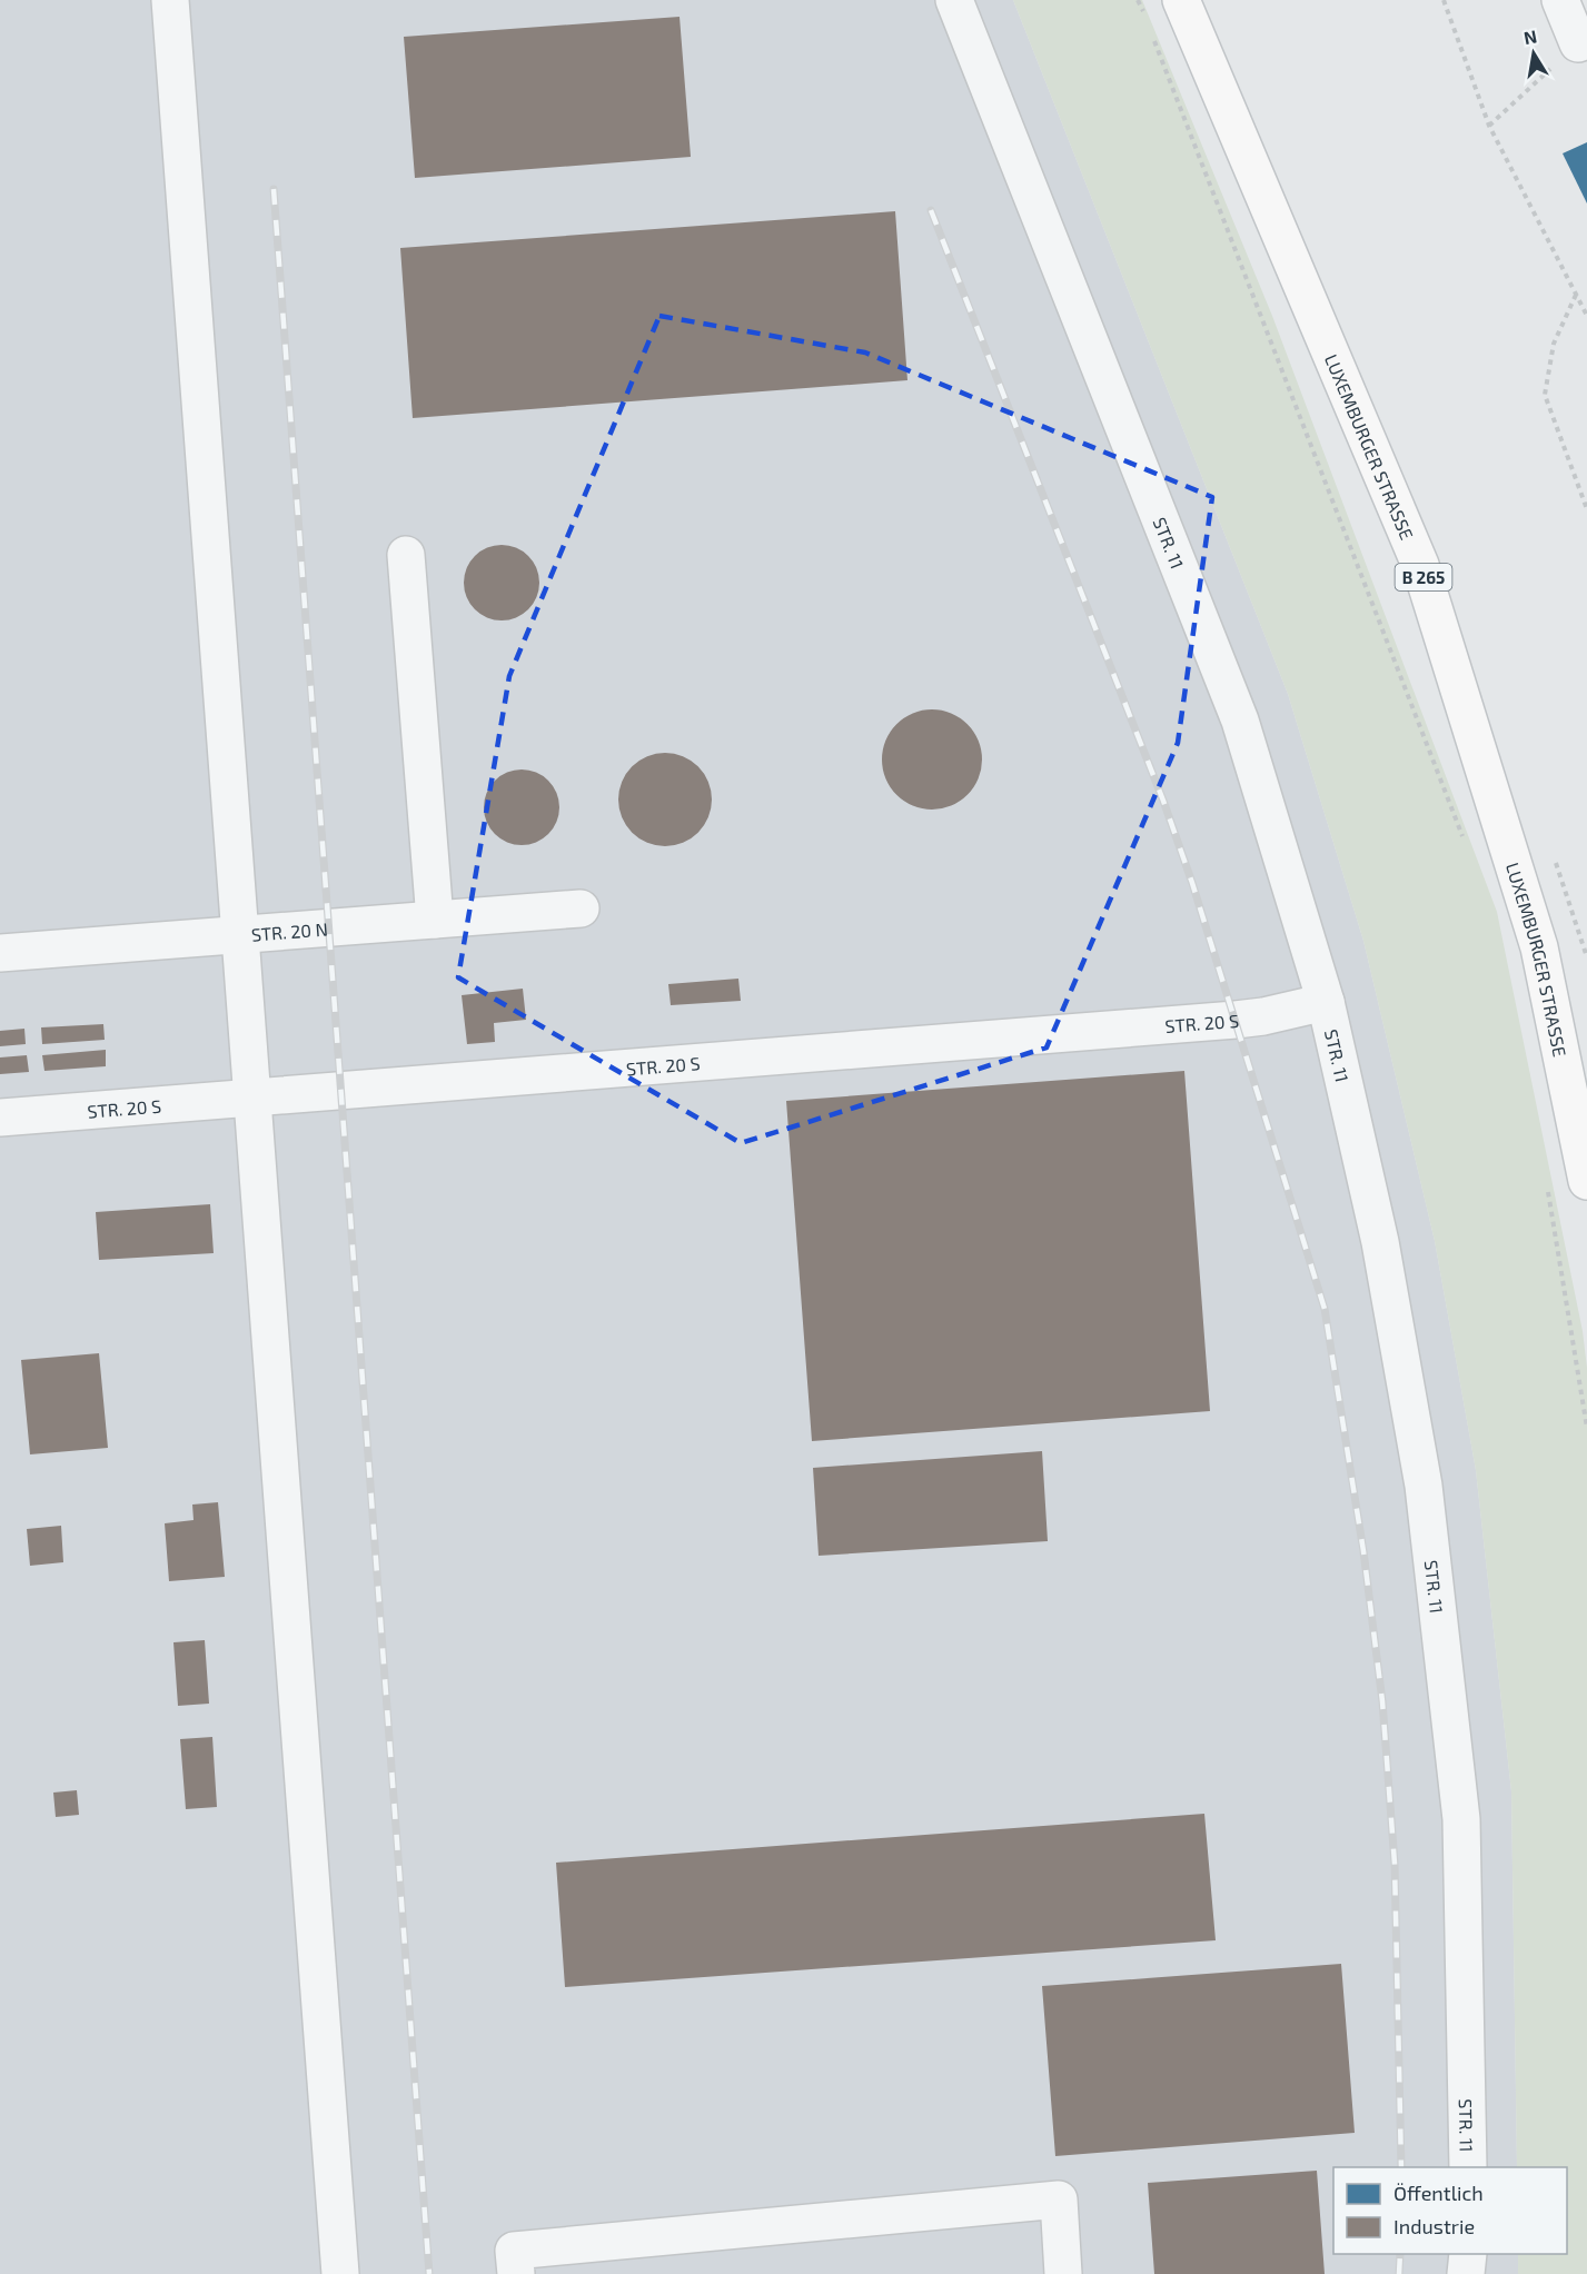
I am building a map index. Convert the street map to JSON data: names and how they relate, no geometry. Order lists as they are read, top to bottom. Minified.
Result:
{"streets":{"main road":["LUXEMBURGER STRASSE","B 265"],"lane":["STR. 11","STR. 20 N","STR. 20 S"]},"crossings":[["STR. 11","STR. 20 S"]],"legend":["Öffentlich","Industrie"],"north":"top"}
